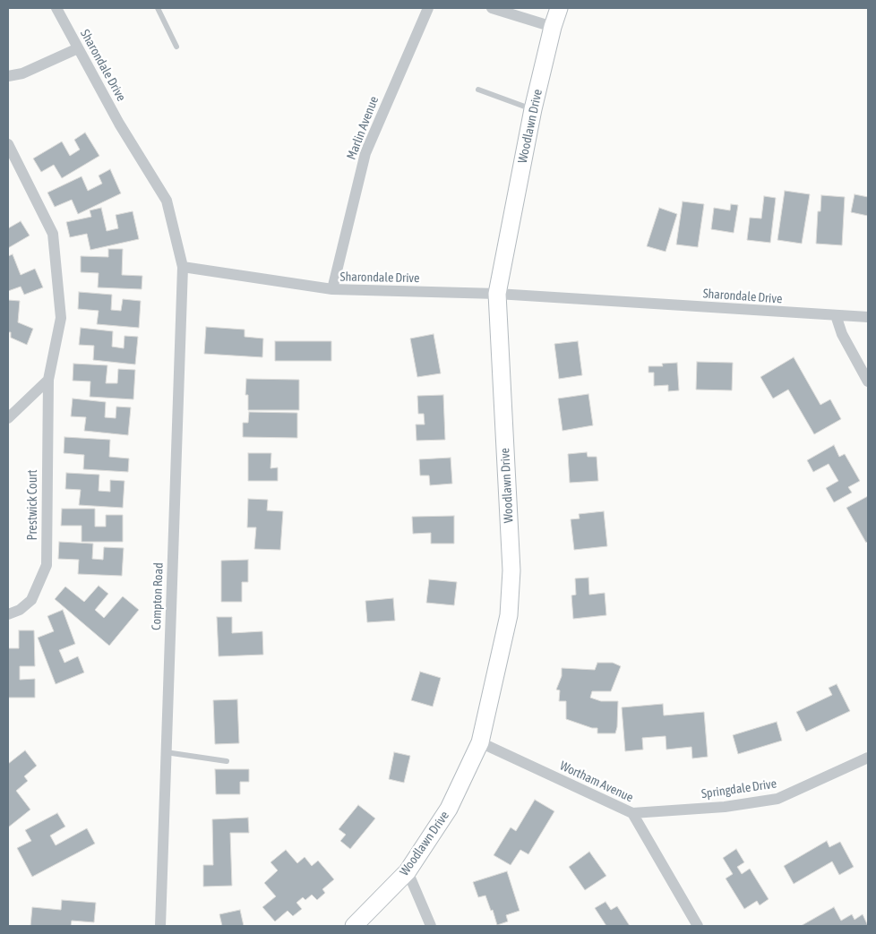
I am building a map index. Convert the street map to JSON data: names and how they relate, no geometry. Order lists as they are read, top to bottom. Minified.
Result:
{"streets":{"main road":["Woodlawn Drive"],"street":["Sharondale Drive","Marlin Avenue","Prestwick Court","Compton Road","Wortham Avenue","Springdale Drive"]},"crossings":[["Sharondale Drive","Woodlawn Drive"],["Sharondale Drive","Marlin Avenue"],["Sharondale Drive","Compton Road"],["Woodlawn Drive","Wortham Avenue"],["Wortham Avenue","Springdale Drive"]]}
